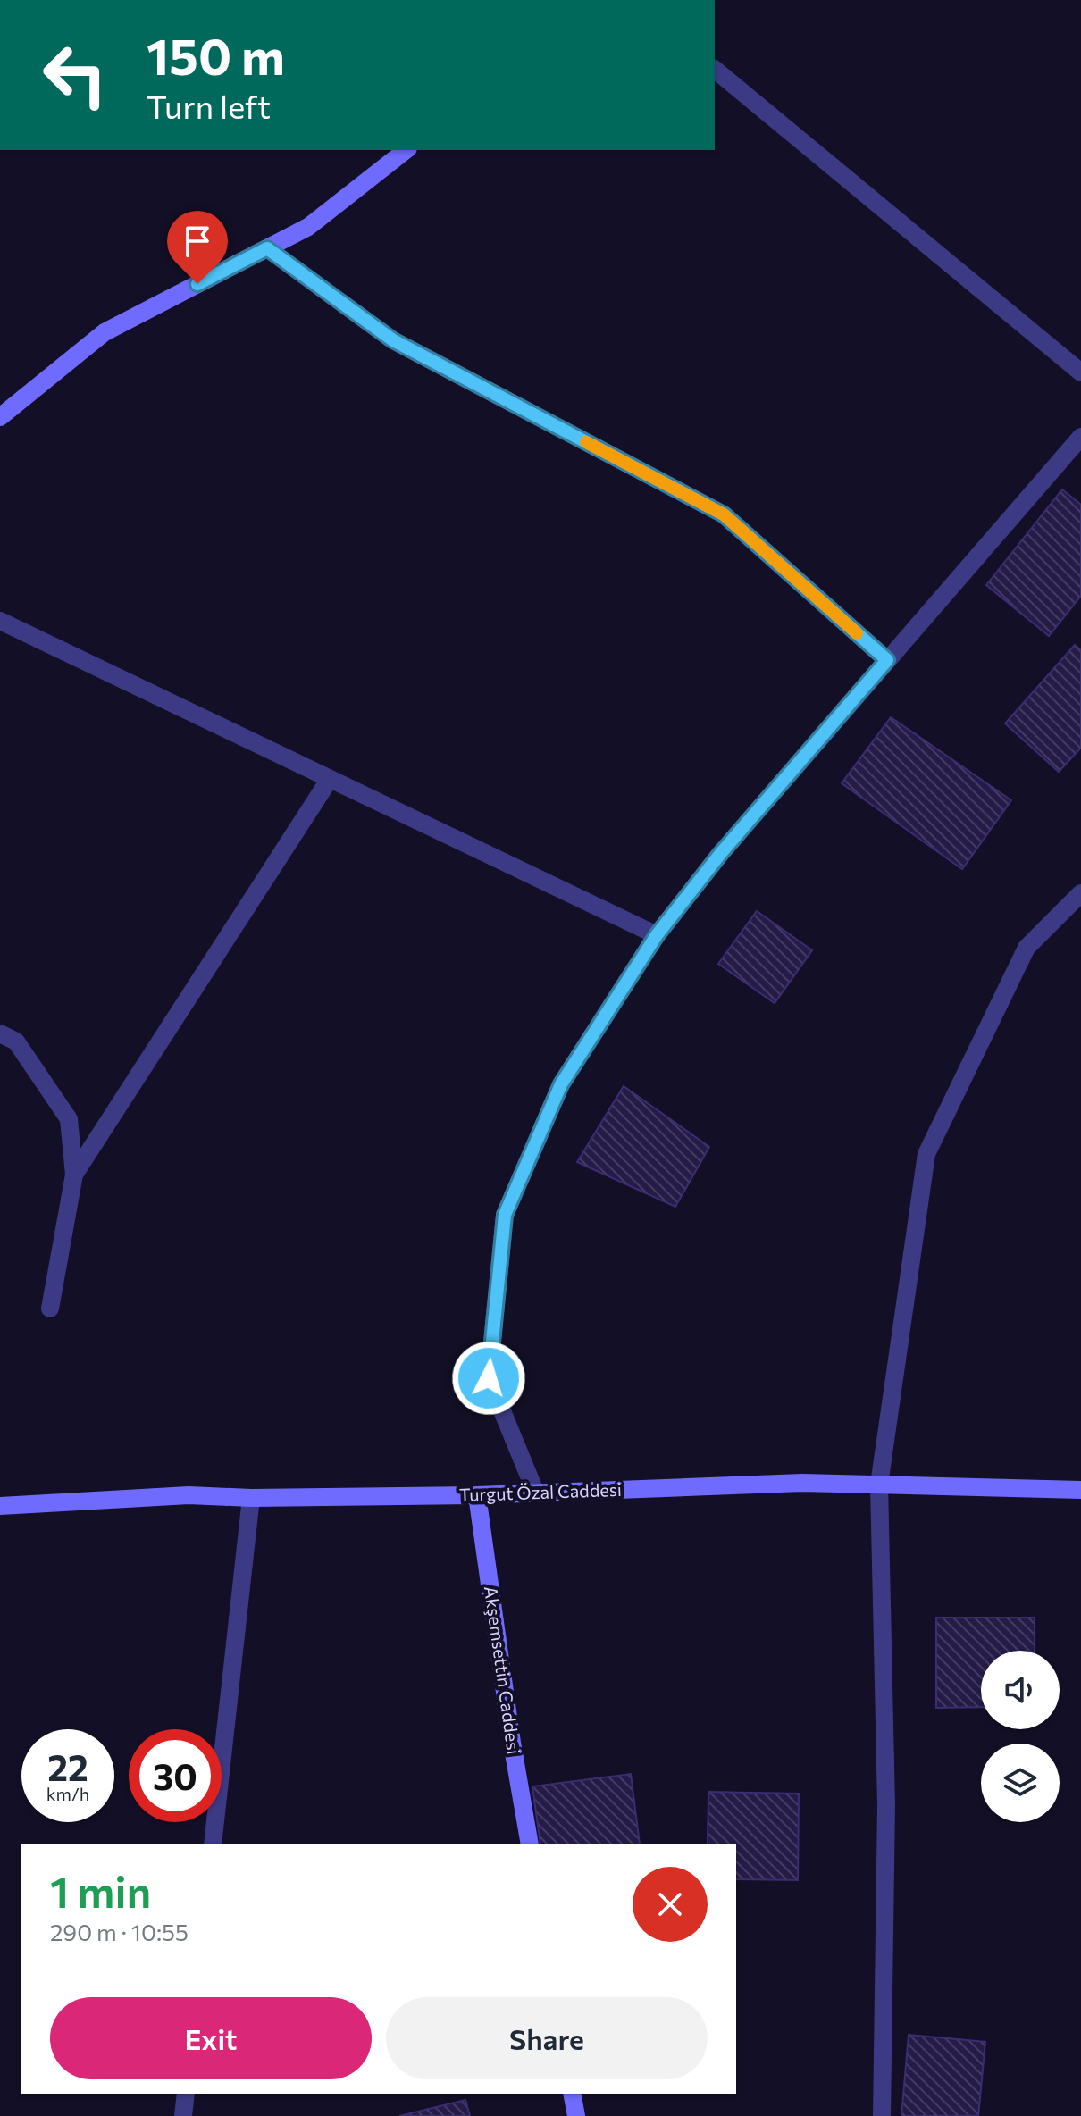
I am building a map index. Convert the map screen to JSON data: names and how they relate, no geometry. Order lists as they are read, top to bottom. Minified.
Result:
{"streets":{"street":["Turgut Özal Caddesi","Akşemsettin Caddesi"]},"crossings":[["Turgut Özal Caddesi","Akşemsettin Caddesi"]],"page":{"turn":["150 m","Turn left"],"speed":"22 km/h","limit":"30","heading":["1 min","290 m · 10:55"],"buttons":["Exit","Share"]}}
